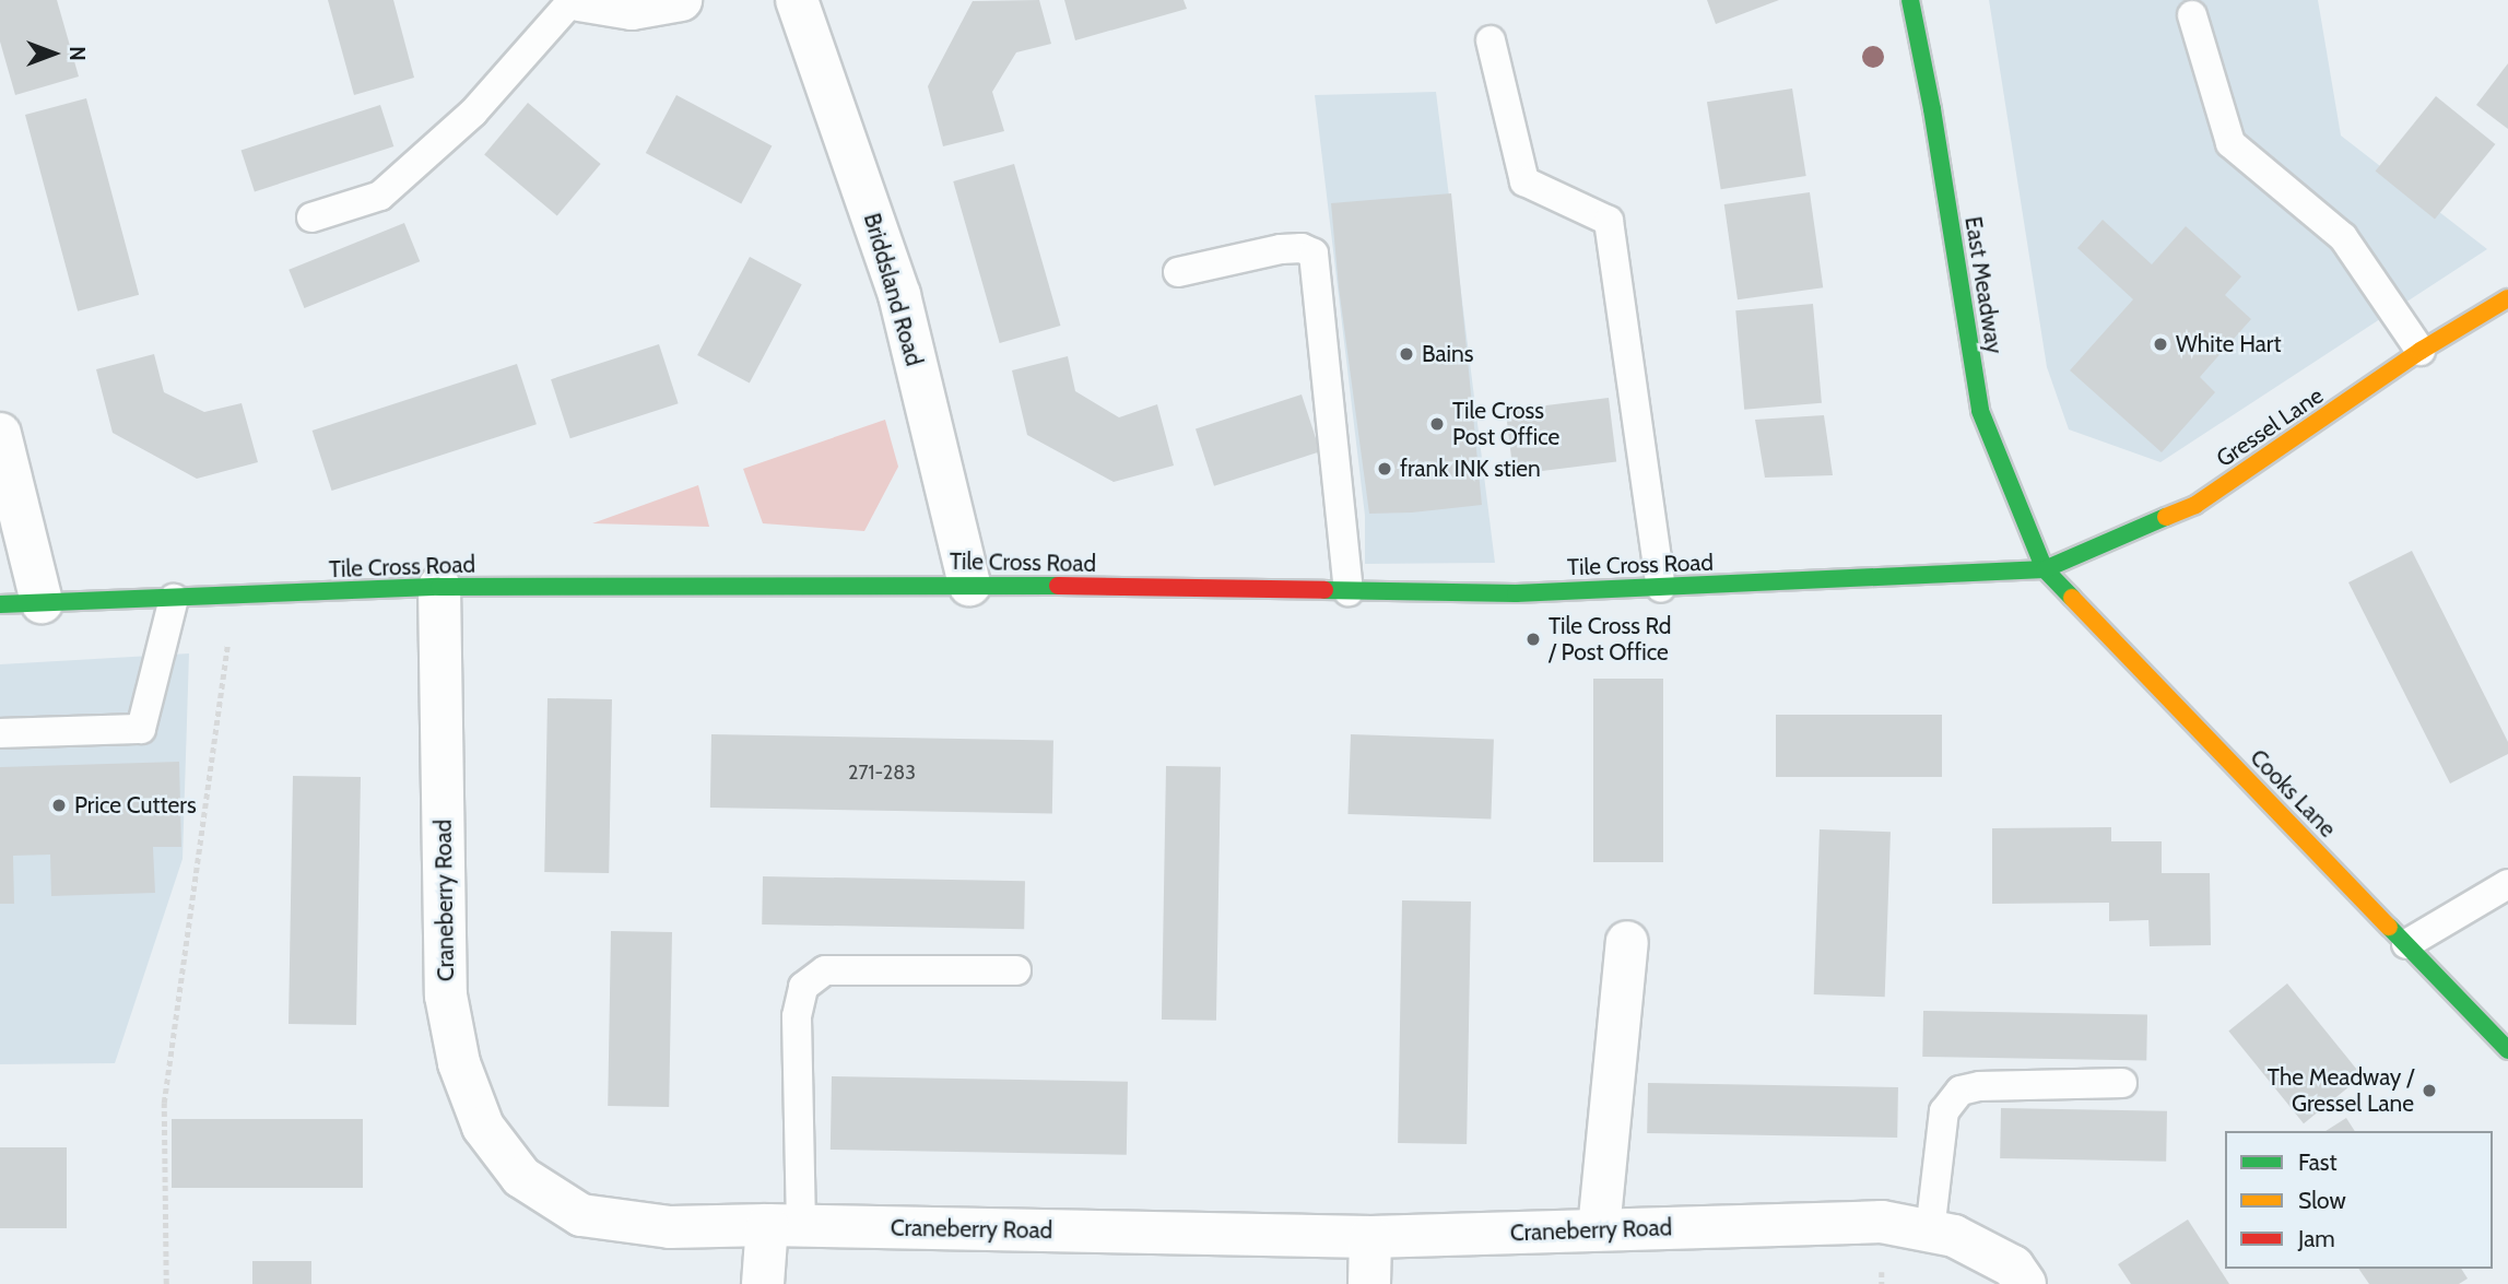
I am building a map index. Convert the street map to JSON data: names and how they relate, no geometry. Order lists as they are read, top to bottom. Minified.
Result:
{"streets":{"street":["East Meadway","Briddsland Road","Gressel Lane","Tile Cross Road","Cooks Lane","Craneberry Road"]},"crossings":[["East Meadway","Gressel Lane"],["East Meadway","Tile Cross Road"],["East Meadway","Cooks Lane"],["Briddsland Road","Tile Cross Road"],["Gressel Lane","Tile Cross Road"],["Gressel Lane","Cooks Lane"],["Tile Cross Road","Cooks Lane"],["Tile Cross Road","Craneberry Road"]],"places":["White Hart","Bains","Tile Cross Post Office","frank INK stien","Tile Cross Rd / Post Office","Price Cutters","The Meadway / Gressel Lane"],"house_numbers":["271-283"],"legend":["Fast","Slow","Jam"],"north":"right"}
